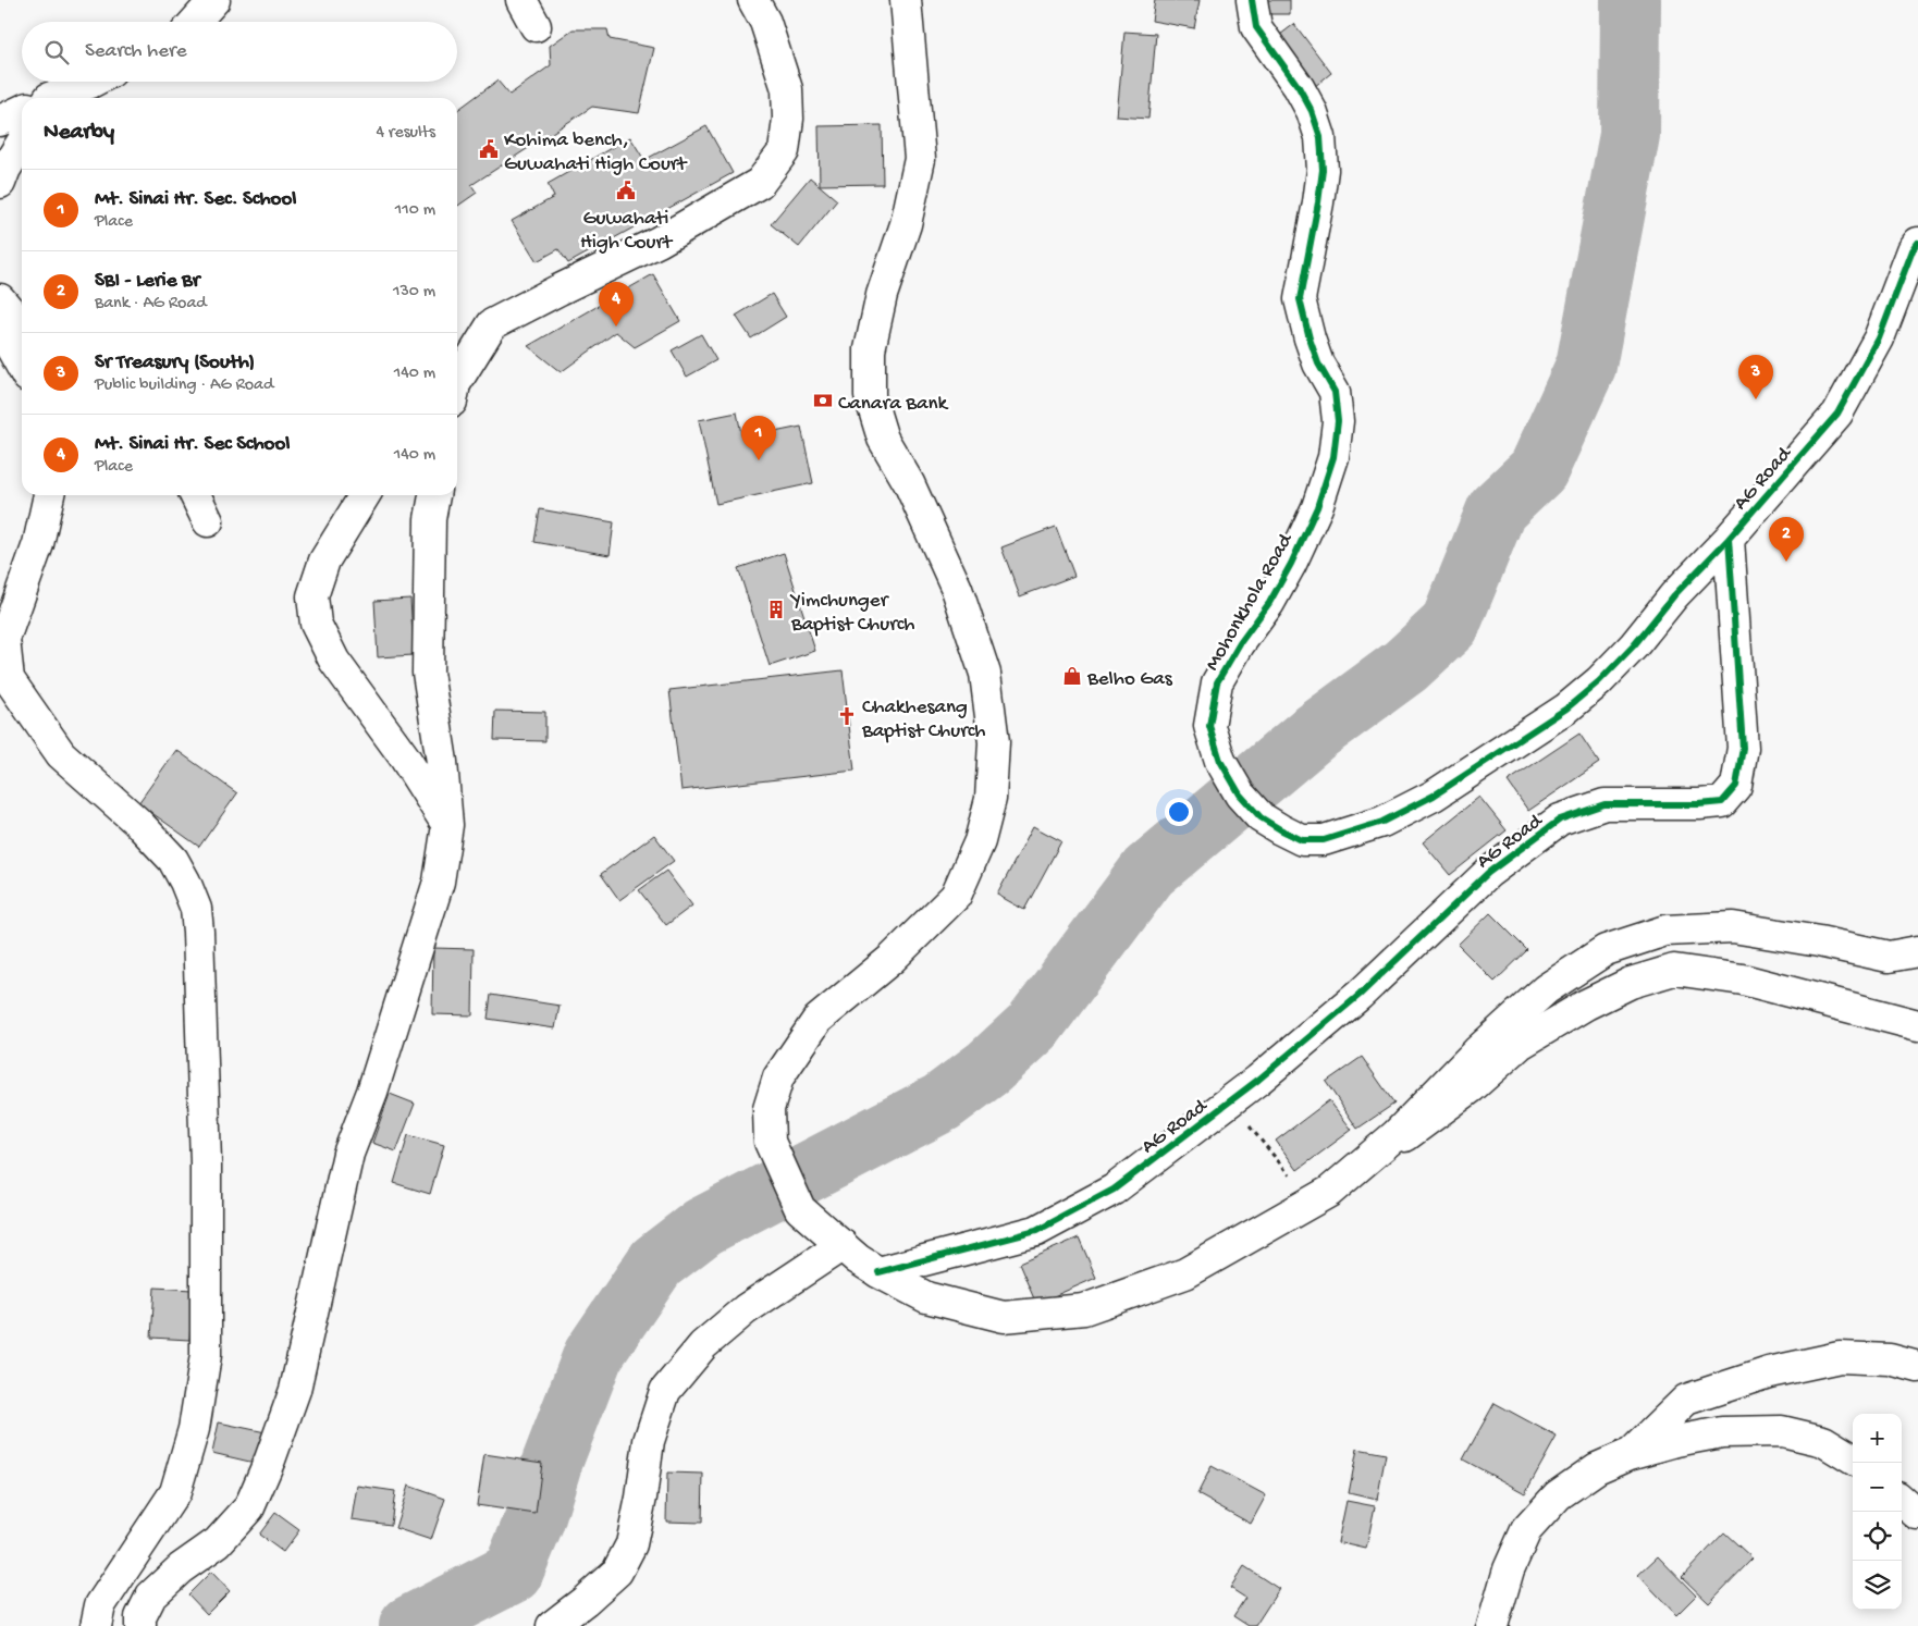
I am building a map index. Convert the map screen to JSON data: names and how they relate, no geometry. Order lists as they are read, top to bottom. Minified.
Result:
{"streets":{"main road":["AG Road","Mohonkhola Road"]},"crossings":[["AG Road","Mohonkhola Road"]],"places":{"public building":["Kohima bench, Guwahati High Court","Guwahati High Court"],"bank":["Canara Bank"],"building":["Yimchunger Baptist Church"],"shop":["Belho Gas"],"church":["Chakhesang Baptist Church"]},"page":{"search":"Search here","heading":["Nearby","4 results"],"list":[{"mark":"1","name":"Mt. Sinai Hr. Sec. School","note":"Place","value":"110 m"},{"mark":"2","name":"SBI - Lerie Br","note":"Bank · AG Road","value":"130 m"},{"mark":"3","name":"Sr Treasury (South)","note":"Public building · AG Road","value":"140 m"},{"mark":"4","name":"Mt. Sinai Hr. Sec School","note":"Place","value":"140 m"}],"pins":["4","3","1","2"],"map_buttons":["+","−"]}}
